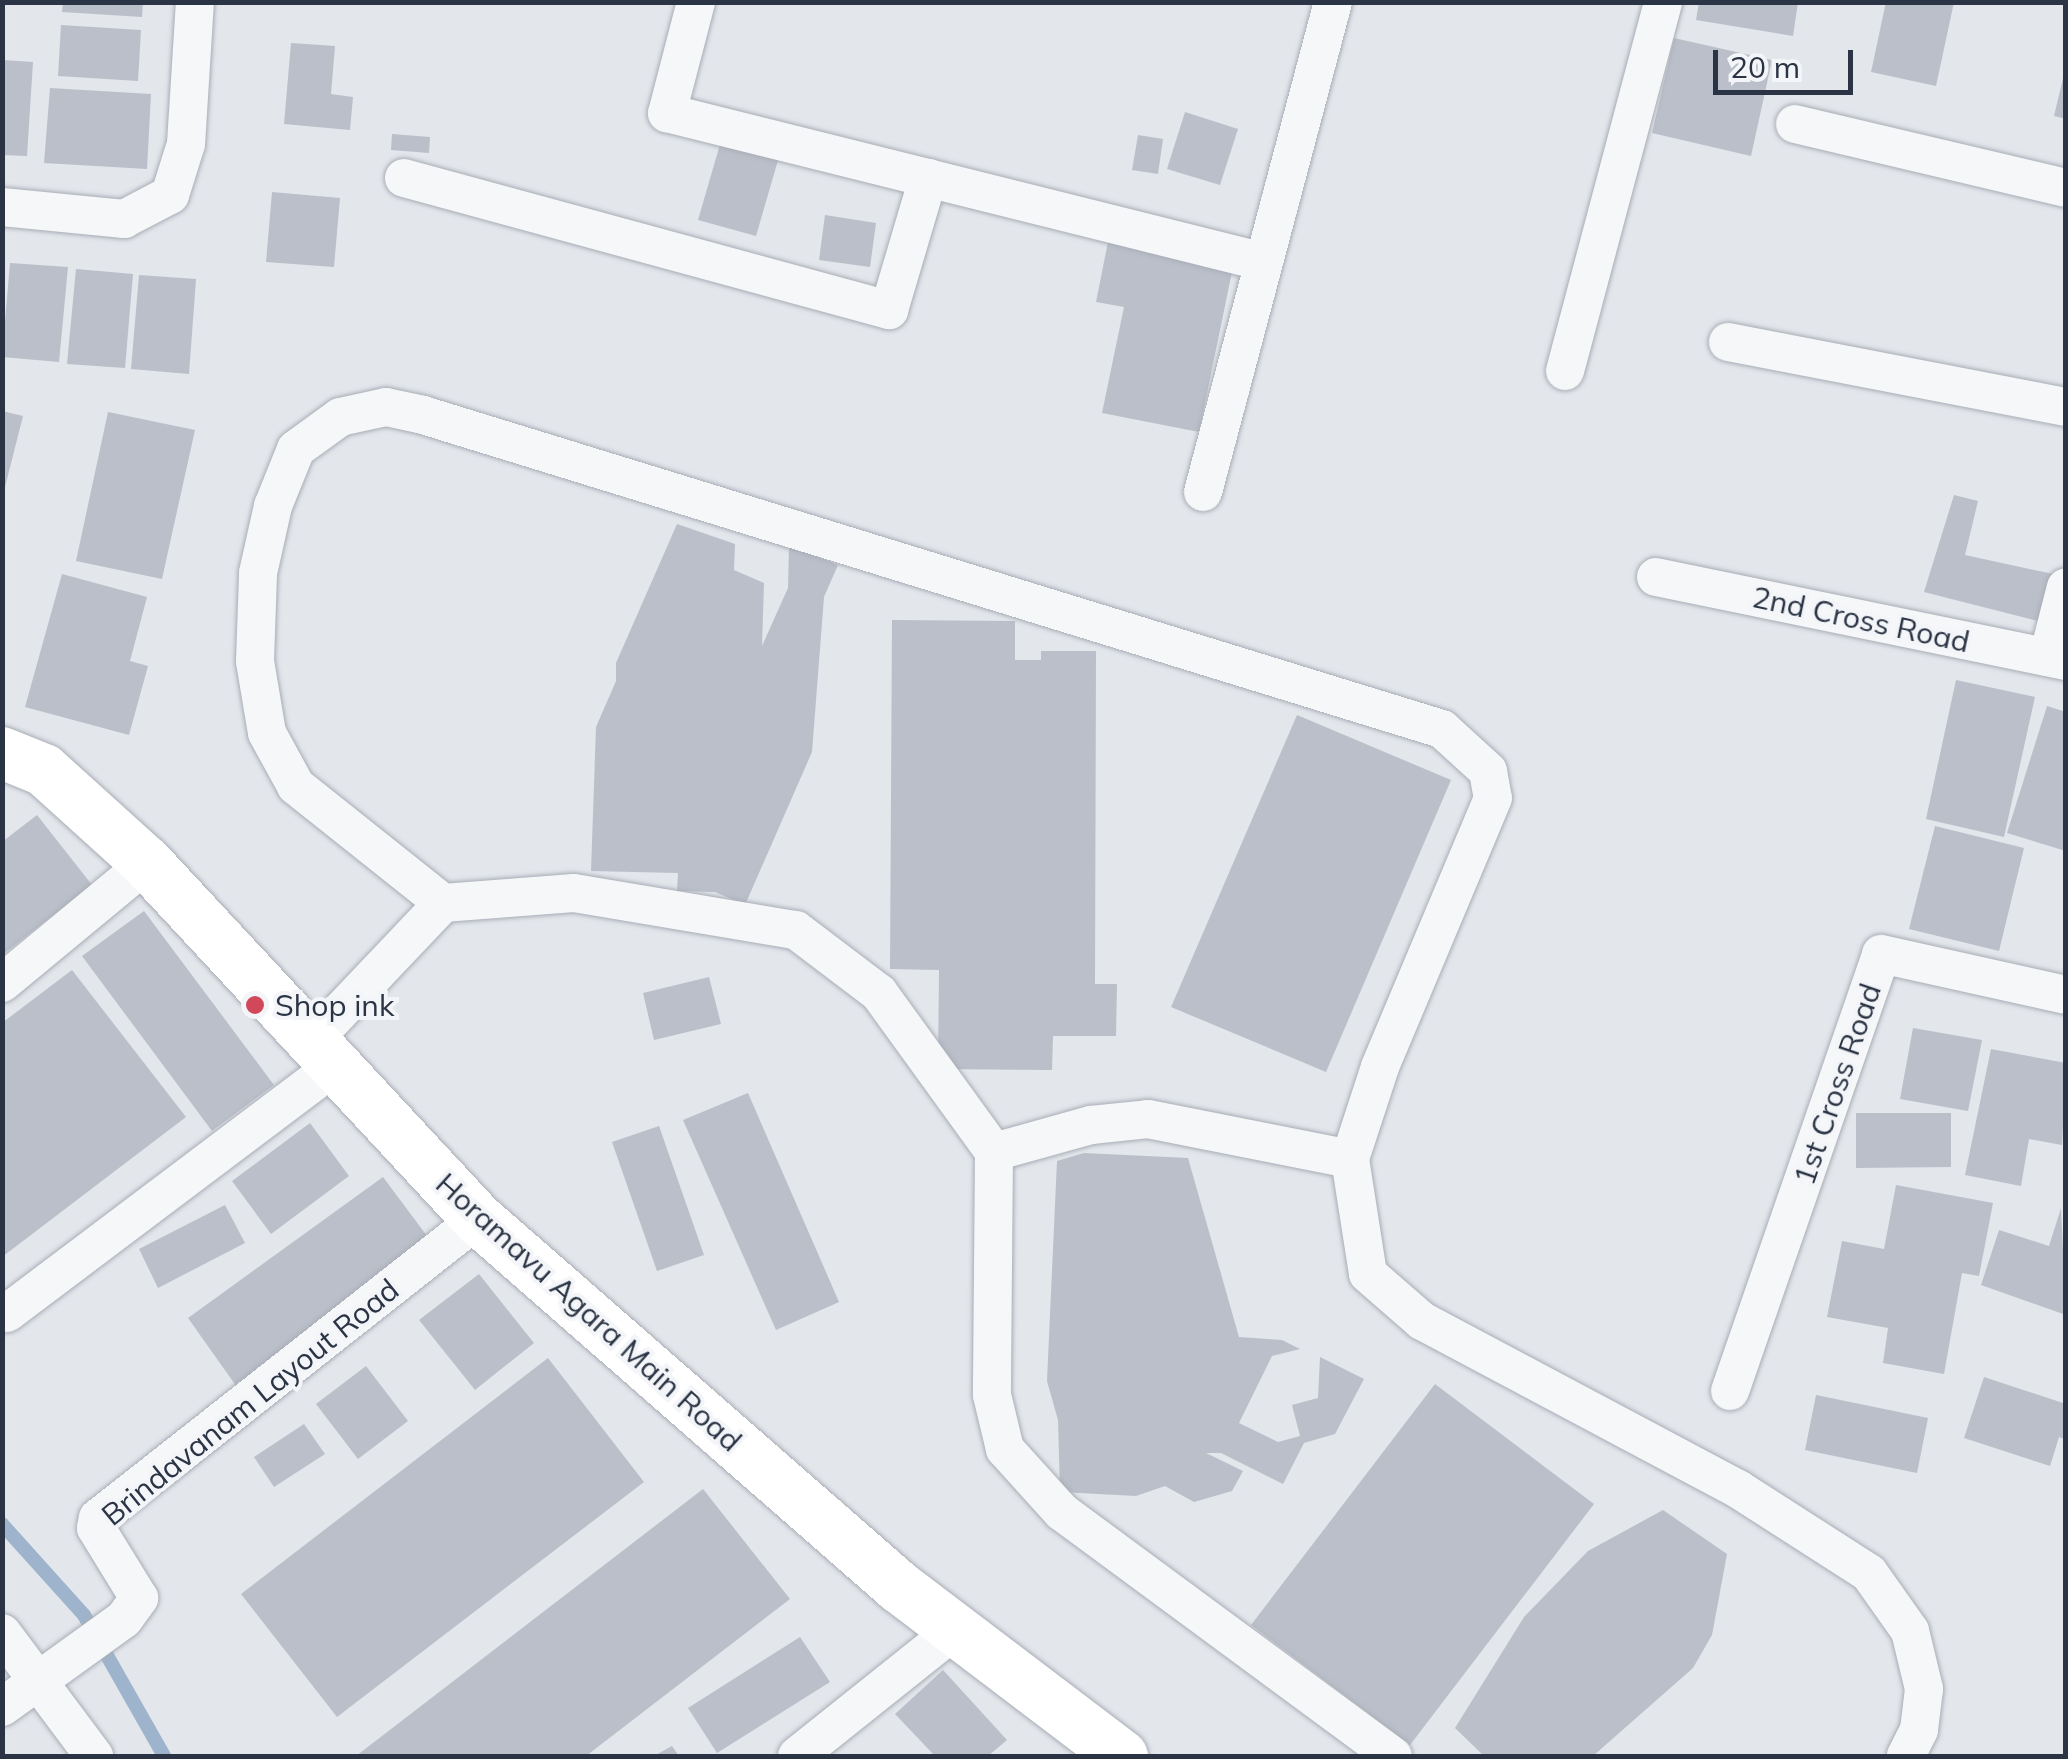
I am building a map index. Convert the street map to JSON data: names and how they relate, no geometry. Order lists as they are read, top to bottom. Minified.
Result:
{"streets":{"street":["2nd Cross Road","1st Cross Road","Horamavu Agara Main Road","Brindavanam Layout Road"]},"crossings":[["Horamavu Agara Main Road","Brindavanam Layout Road"]],"places":["Shop ink"],"scale_bar":"20 m"}
